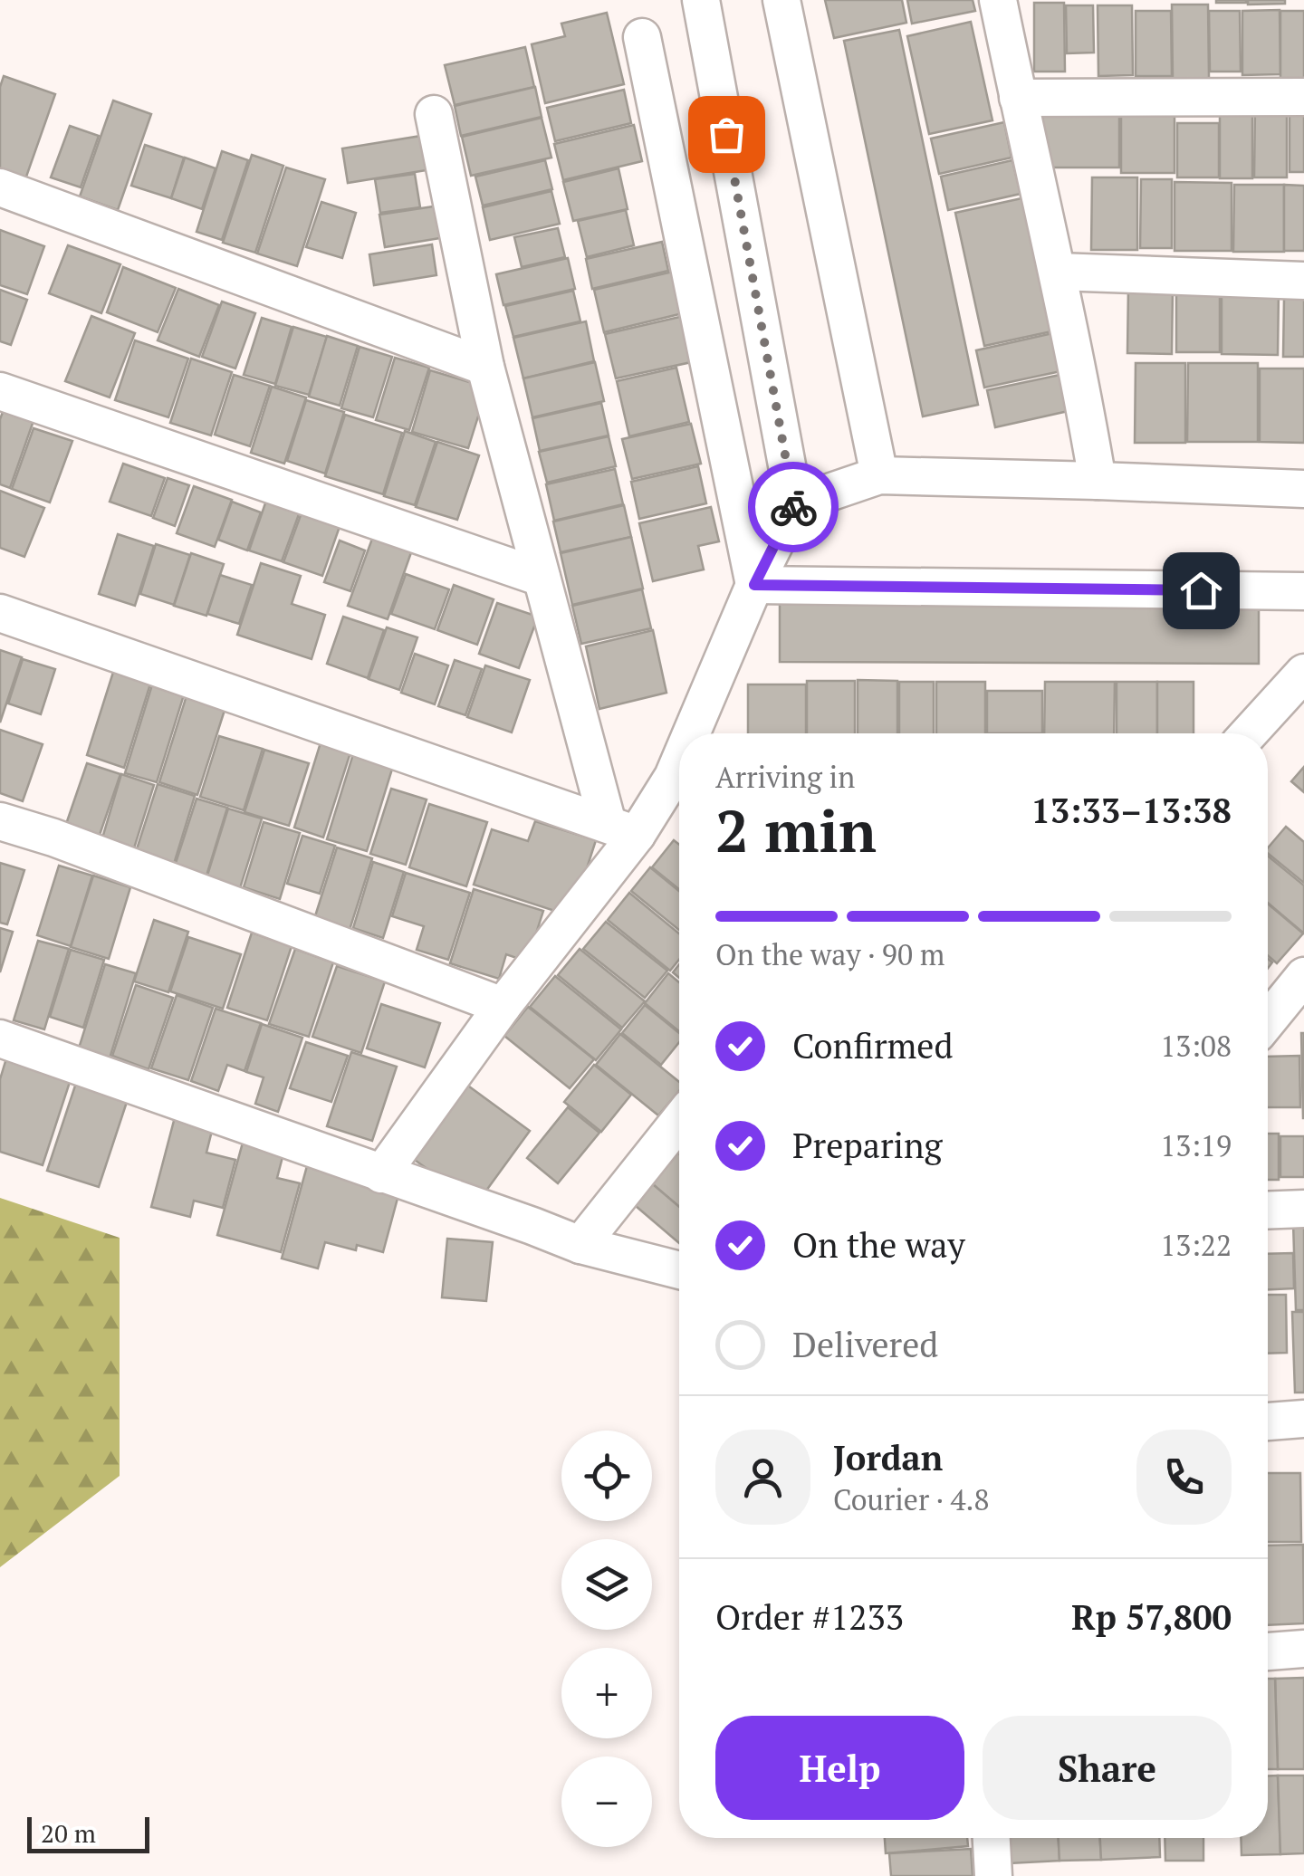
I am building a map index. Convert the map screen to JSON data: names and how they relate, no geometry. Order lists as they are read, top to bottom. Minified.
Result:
{"scale_bar":"20 m","page":{"heading":["2 min","Arriving in","13:33–13:38"],"panel":["Jordan","Courier · 4.8","Order #1233","Rp 57,800"],"bar":"On the way · 90 m","list":[["Confirmed","13:08"],["Preparing","13:19"],["On the way","13:22"],"Delivered"],"map_buttons":["+","−"],"buttons":["Help","Share"],"scale":"20 m"}}
